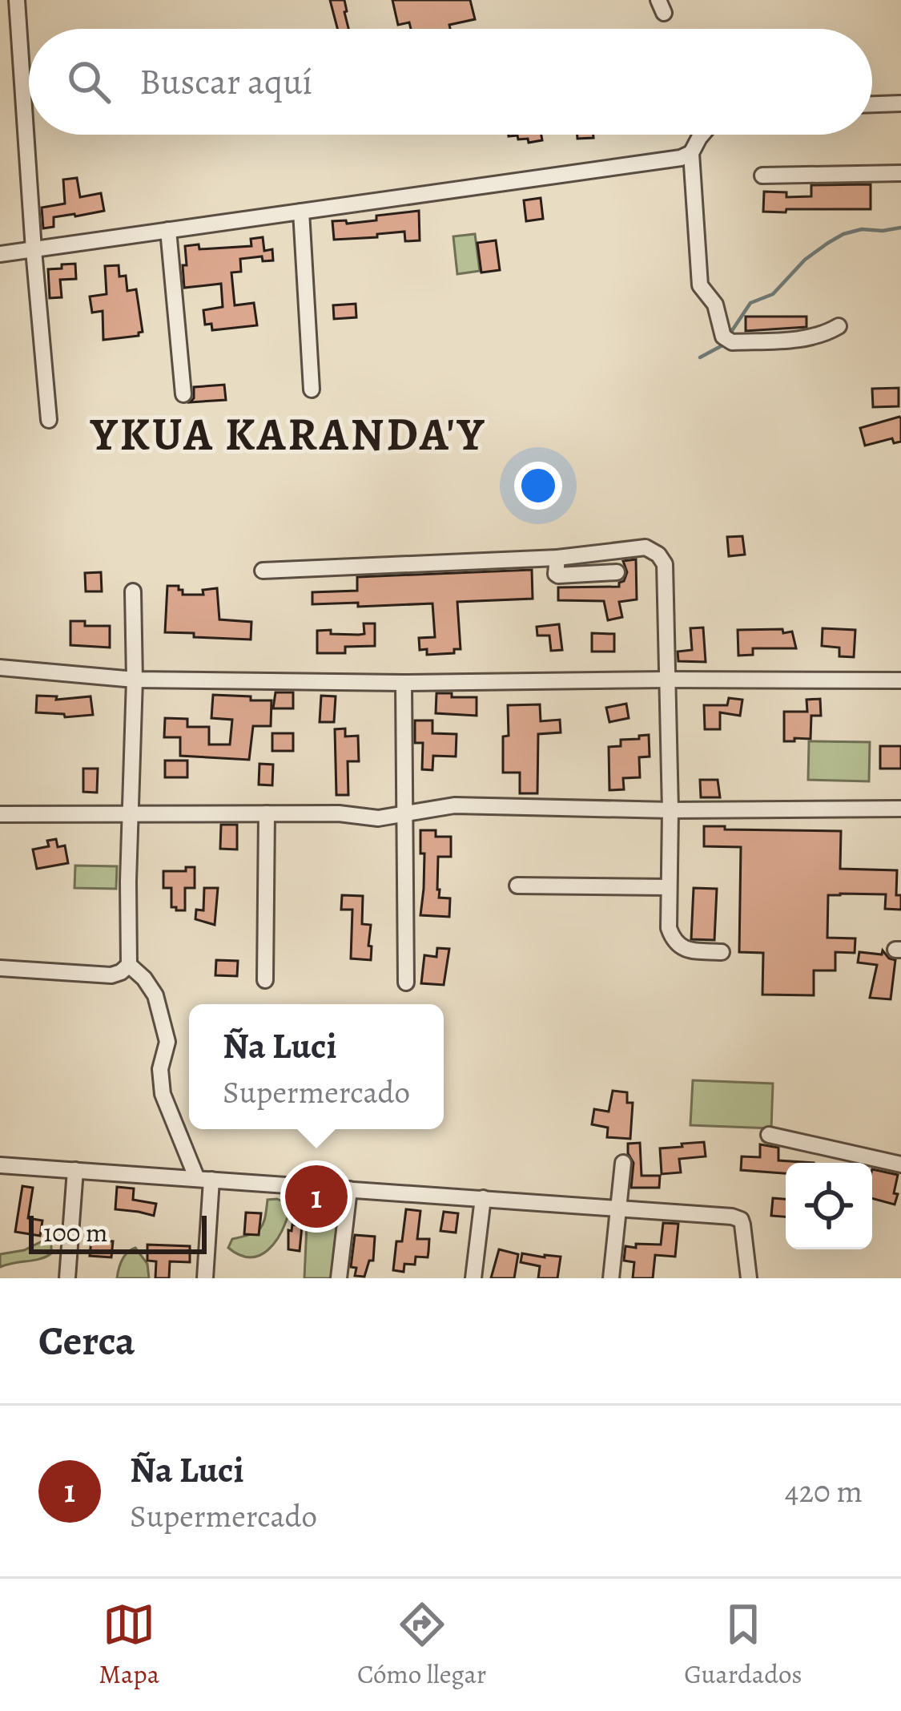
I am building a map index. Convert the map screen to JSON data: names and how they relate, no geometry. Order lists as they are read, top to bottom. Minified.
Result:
{"districts":["YKUA KARANDA'Y"],"scale_bar":"100 m","page":{"search":"Buscar aquí","popup":["Ña Luci","Supermercado"],"pins":"1","scale":"100 m","heading":"Cerca","list":[{"mark":"1","name":"Ña Luci","note":"Supermercado","value":"420 m"}],"nav":["Mapa","Cómo llegar","Guardados"]}}
